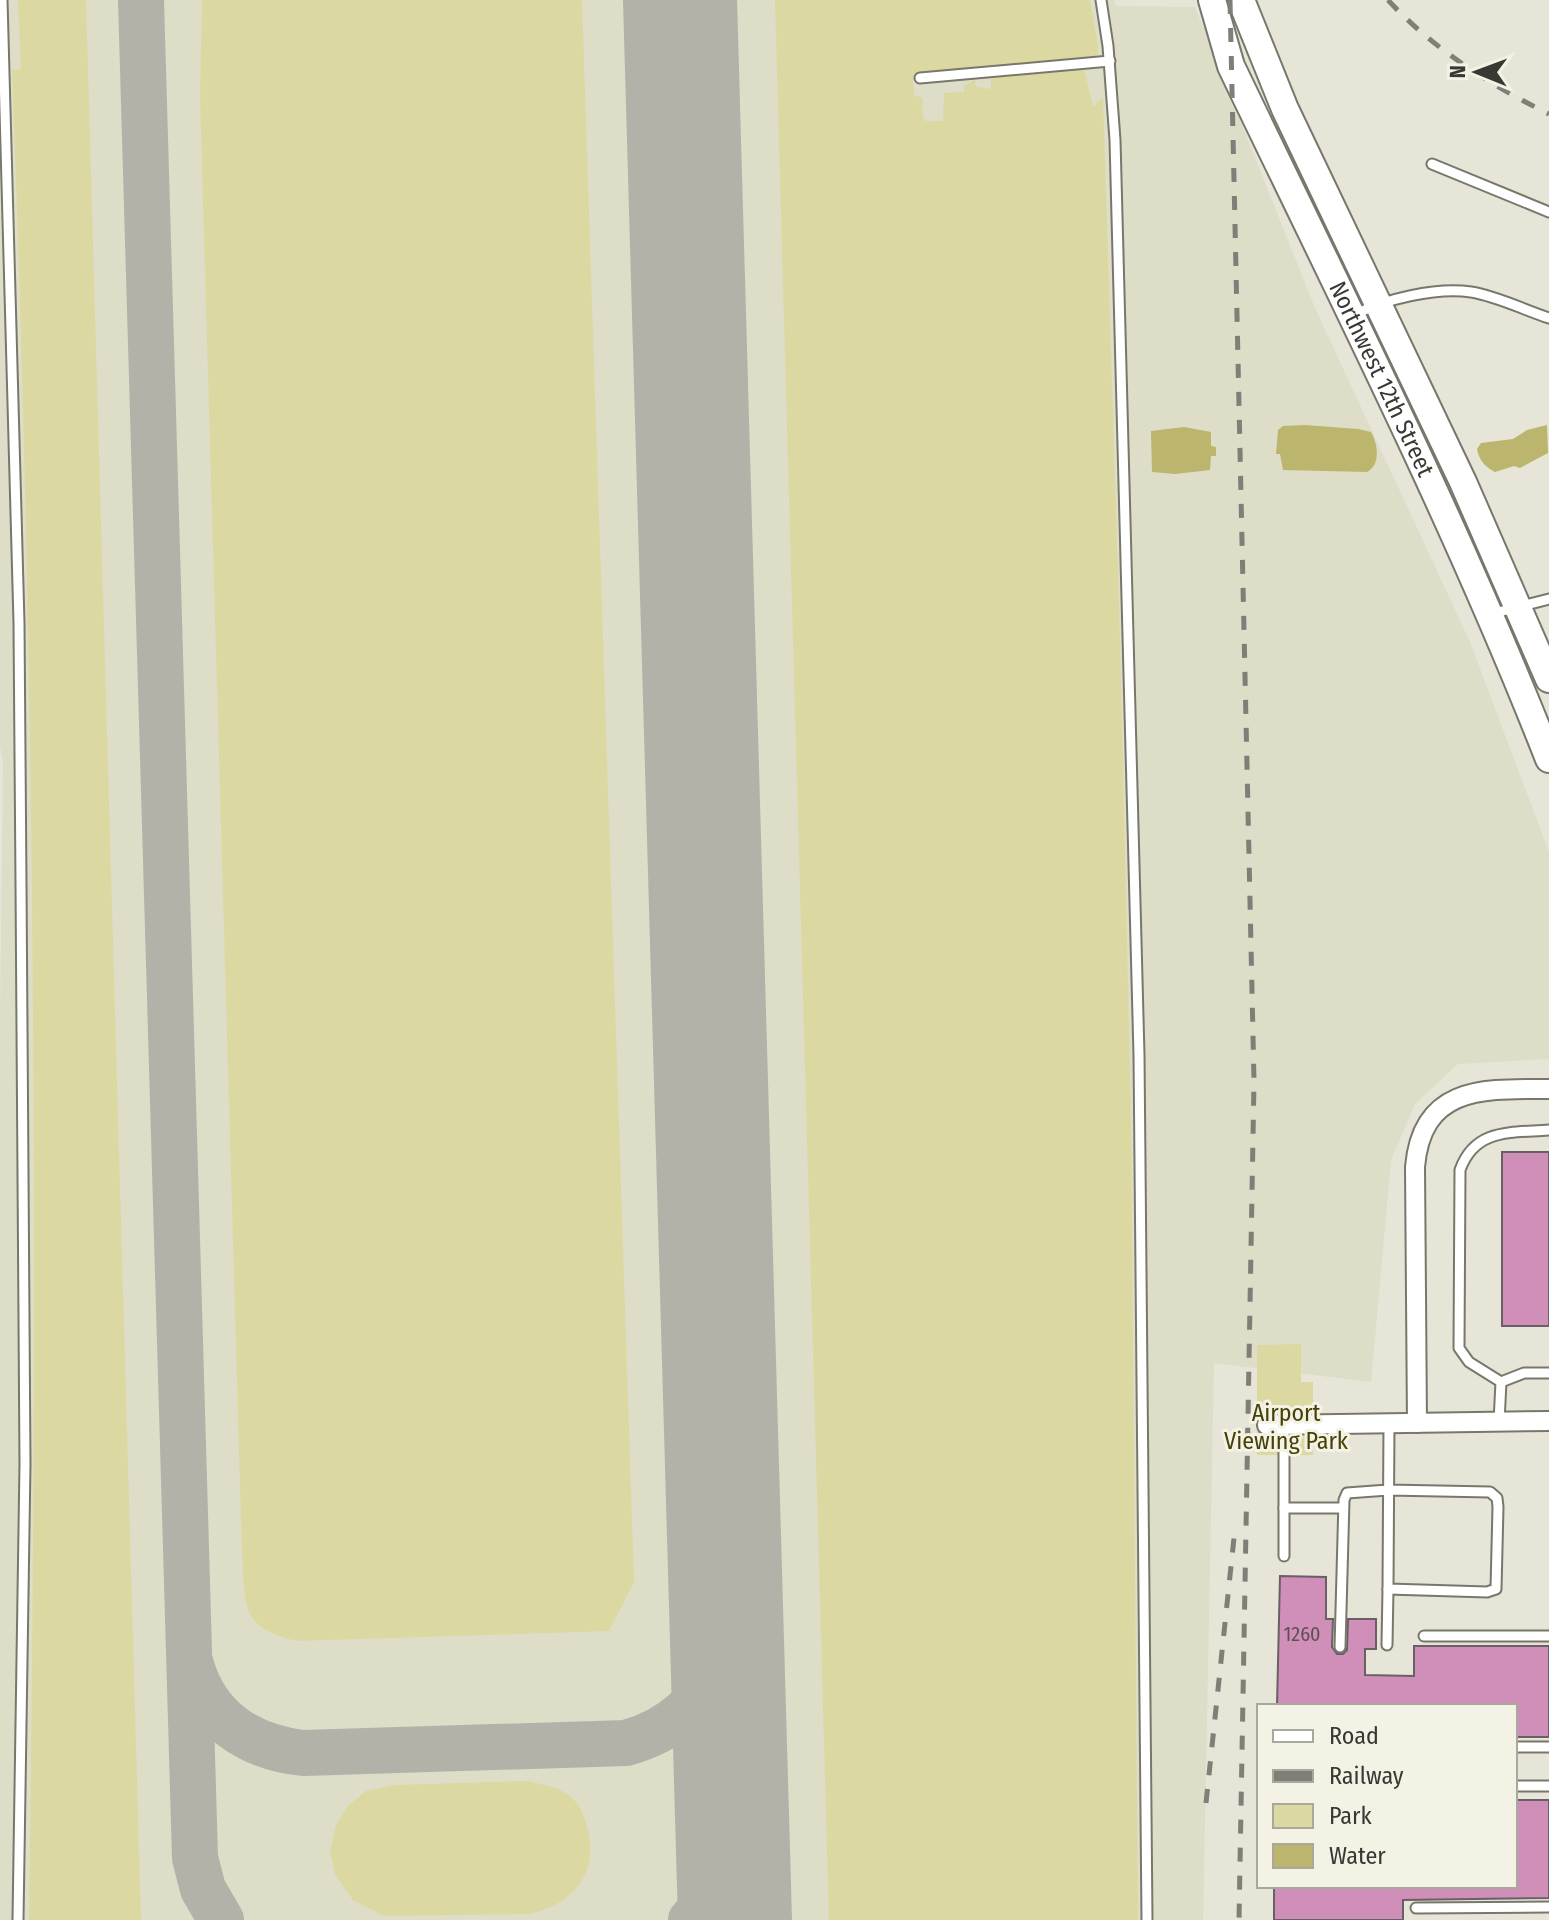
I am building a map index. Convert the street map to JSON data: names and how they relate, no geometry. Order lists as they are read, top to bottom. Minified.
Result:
{"streets":{"main road":["Northwest 12th Street"]},"parks":["Airport Viewing Park"],"house_numbers":["1260"],"legend":["Road","Railway","Park","Water"],"north":"left"}
